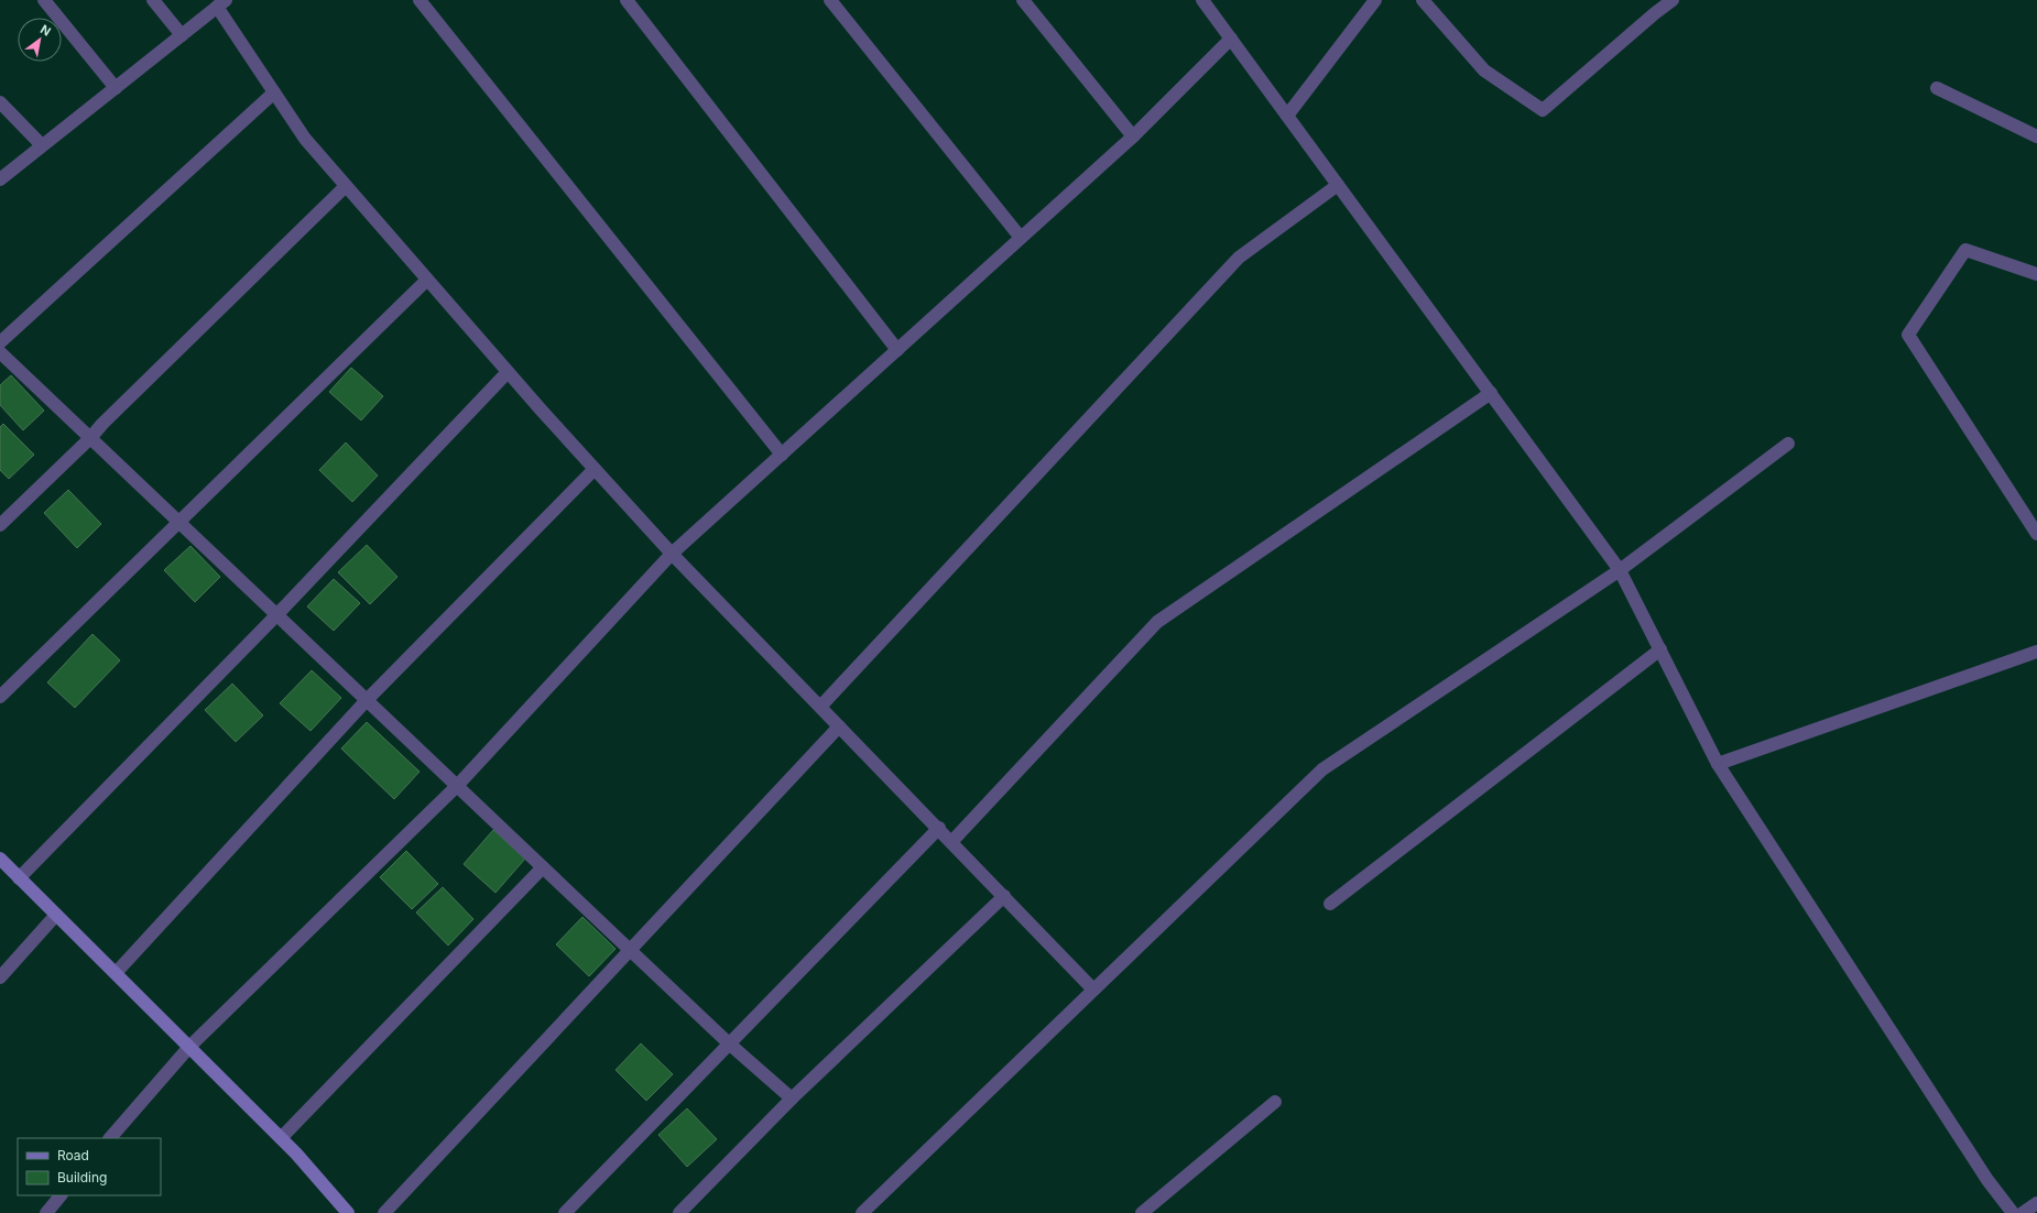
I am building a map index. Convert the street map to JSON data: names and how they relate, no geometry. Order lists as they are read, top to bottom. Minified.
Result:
{"legend":["Road","Building"],"north":"top right"}
